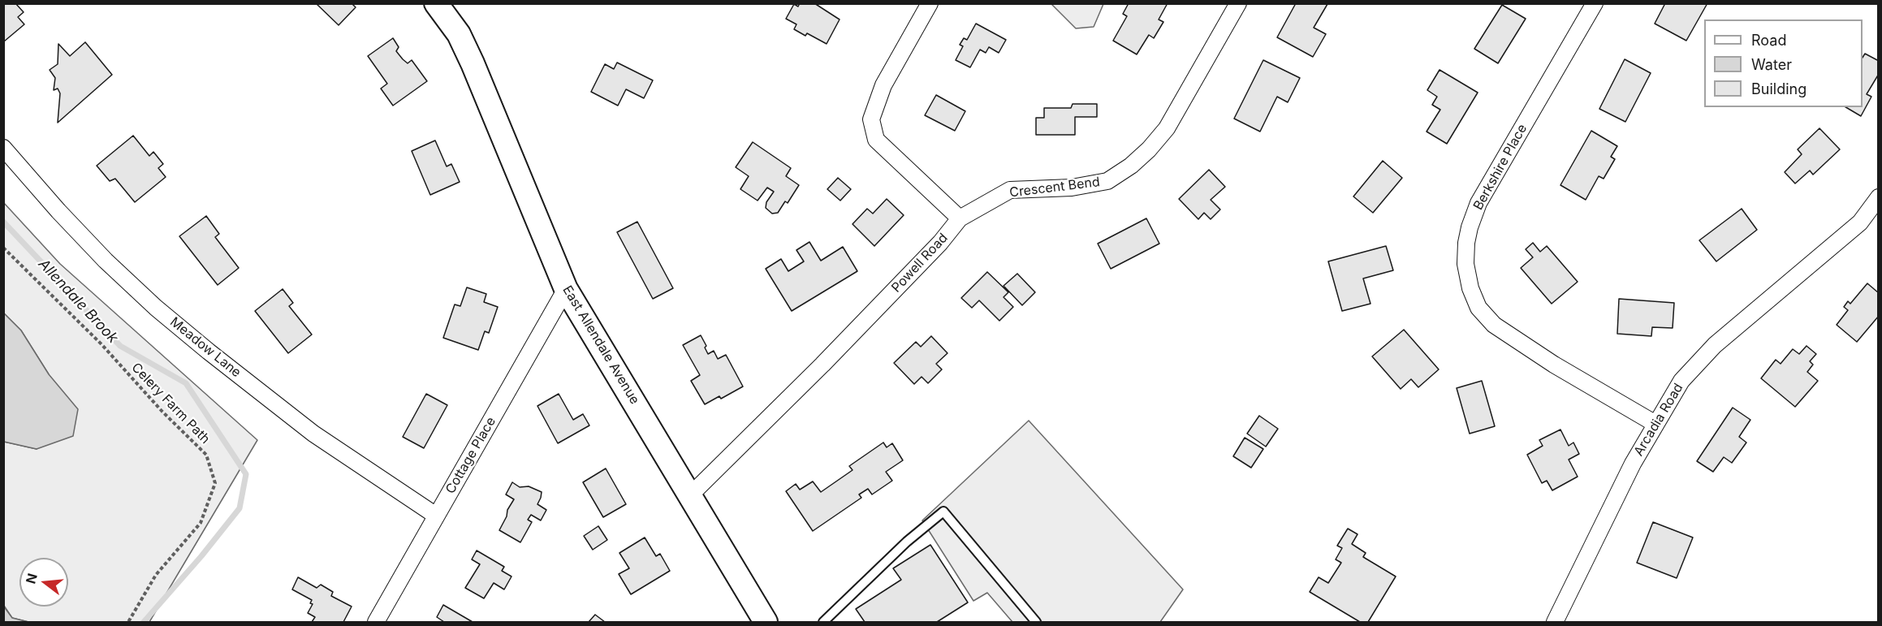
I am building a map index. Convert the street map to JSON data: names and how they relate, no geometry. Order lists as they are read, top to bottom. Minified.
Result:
{"streets":{"main road":["East Allendale Avenue"],"street":["Berkshire Place","Crescent Bend","Powell Road","Meadow Lane","Arcadia Road","Cottage Place"],"path":["Celery Farm Path"]},"crossings":[["Berkshire Place","Arcadia Road"],["Crescent Bend","Powell Road"],["Powell Road","East Allendale Avenue"],["East Allendale Avenue","Cottage Place"],["Meadow Lane","Cottage Place"]],"water":["Allendale Brook"],"legend":["Road","Water","Building"],"north":"left"}
